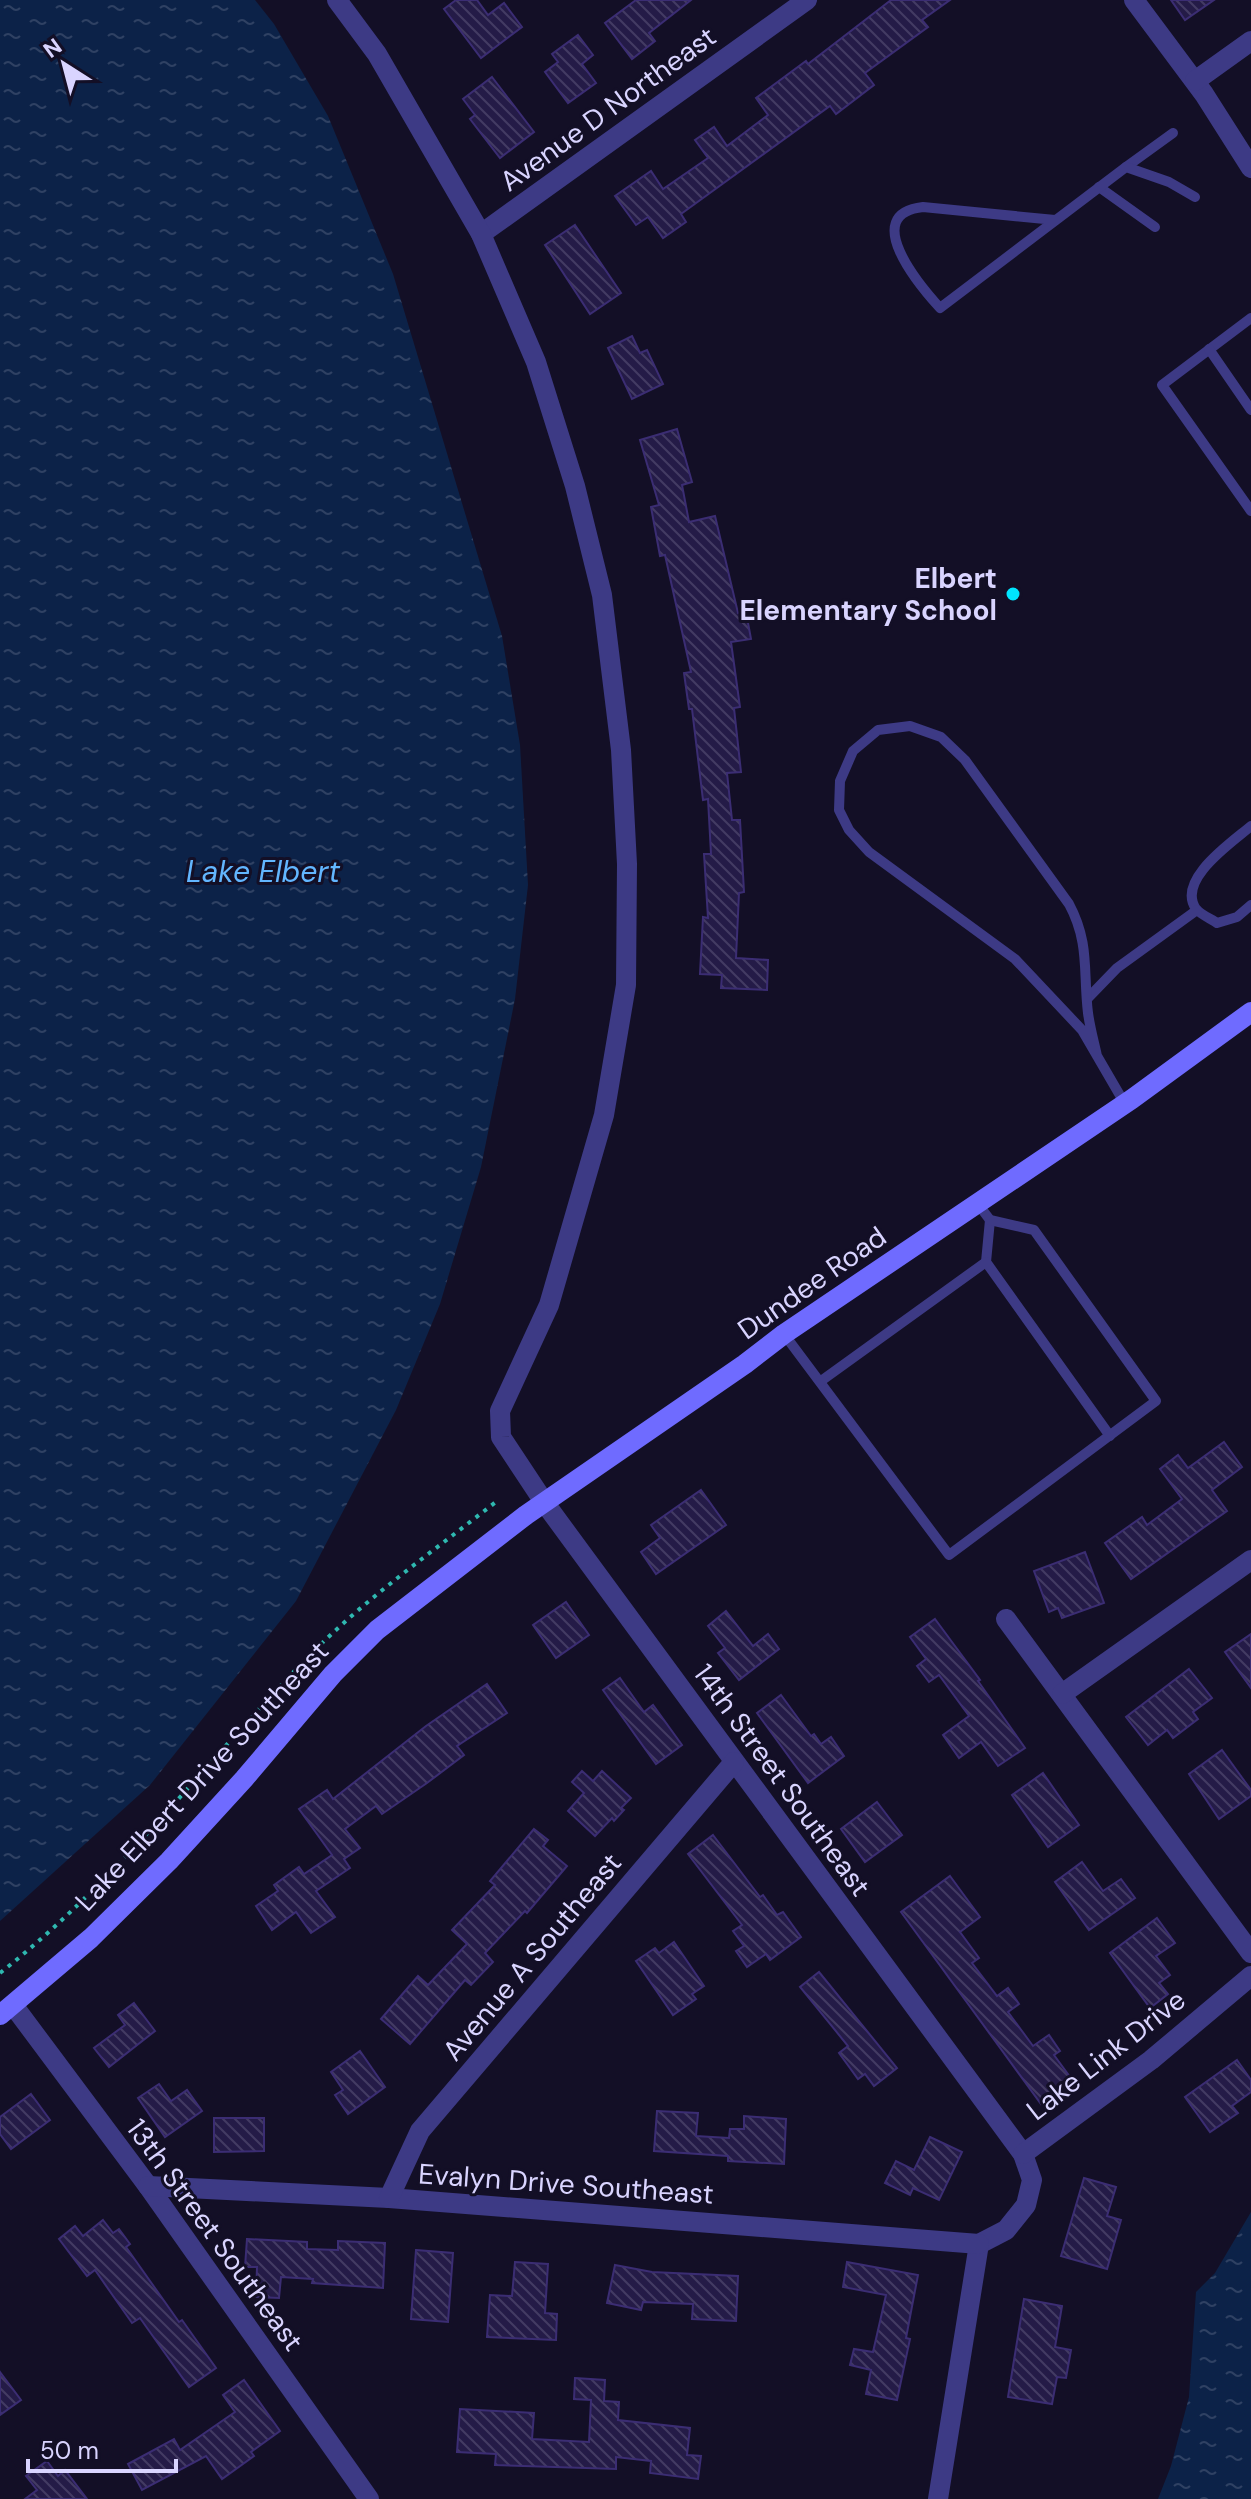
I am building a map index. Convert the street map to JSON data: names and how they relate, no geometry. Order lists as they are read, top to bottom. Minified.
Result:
{"streets":{"main road":["Dundee Road","Lake Elbert Drive Southeast"],"street":["Avenue D Northeast","14th Street Southeast","Avenue A Southeast","Lake Link Drive","Evalyn Drive Southeast","13th Street Southeast"]},"crossings":[["Avenue D Northeast","14th Street Southeast"],["Dundee Road","Lake Elbert Drive Southeast"],["Dundee Road","14th Street Southeast"],["Lake Elbert Drive Southeast","13th Street Southeast"],["14th Street Southeast","Avenue A Southeast"],["14th Street Southeast","Lake Link Drive"],["Avenue A Southeast","Evalyn Drive Southeast"],["Lake Link Drive","Evalyn Drive Southeast"],["Evalyn Drive Southeast","13th Street Southeast"]],"water":["Lake Elbert"],"places":["Elbert Elementary School"],"scale_bar":"50 m","north":"top left"}
